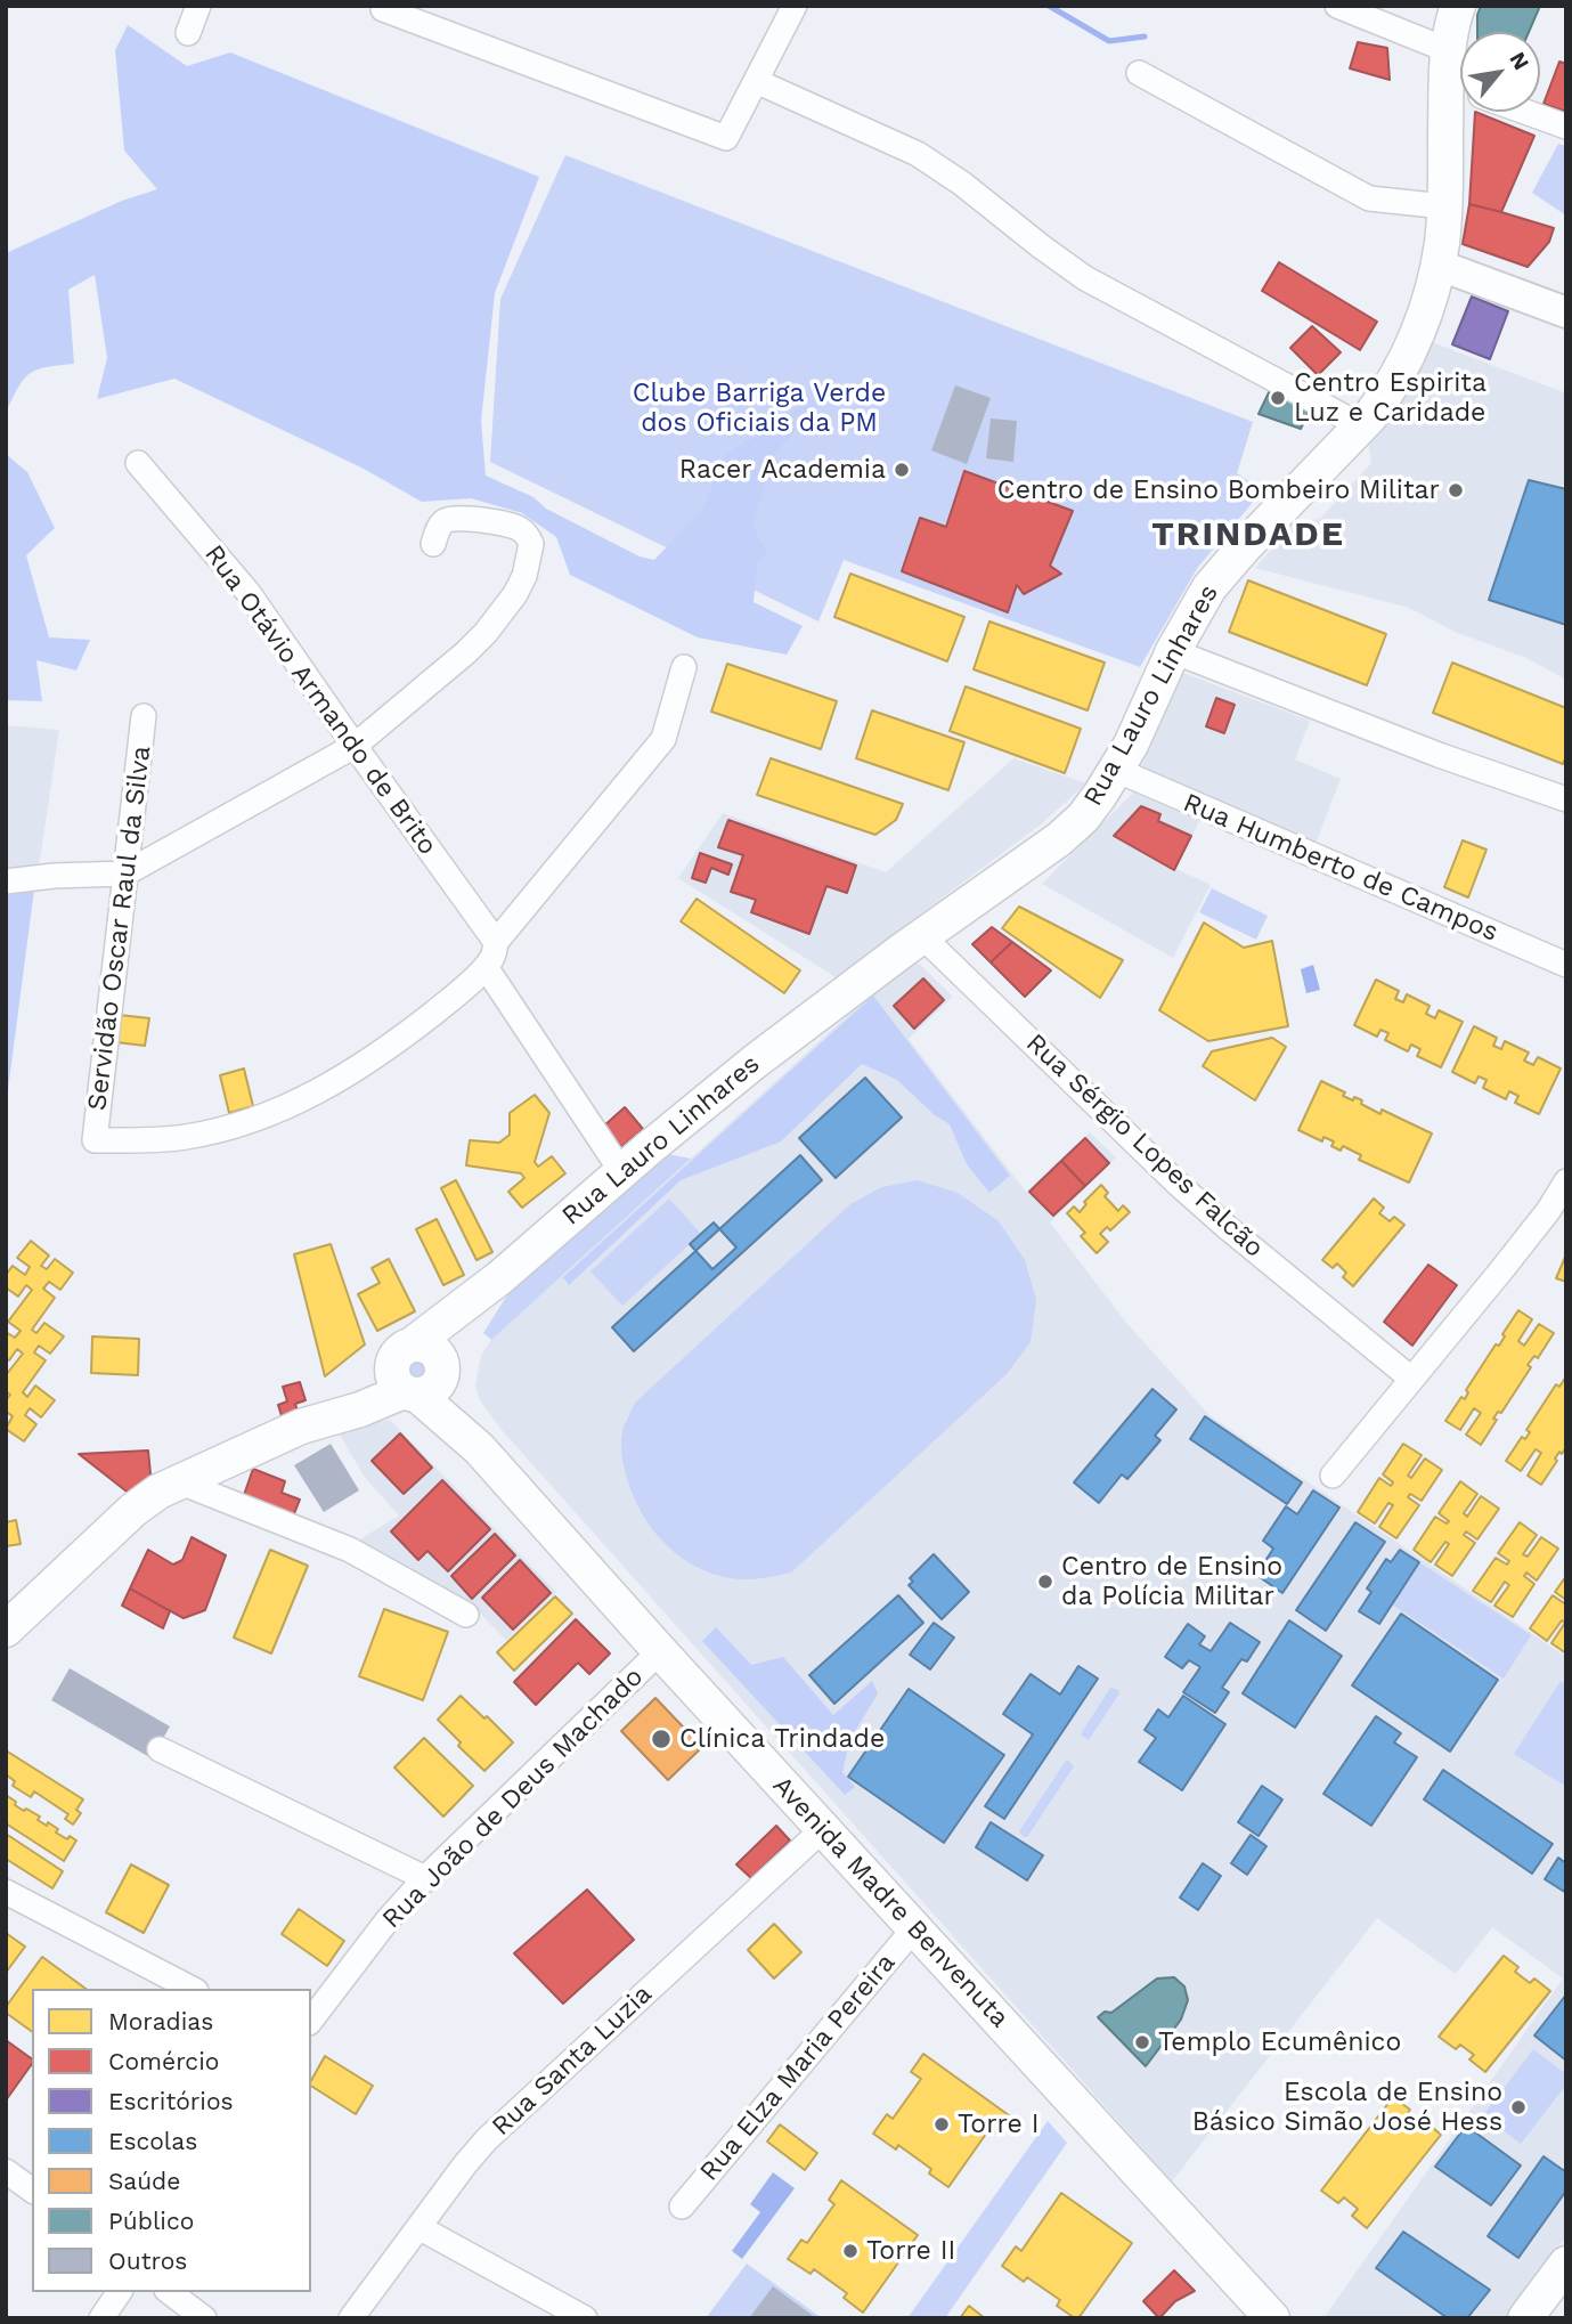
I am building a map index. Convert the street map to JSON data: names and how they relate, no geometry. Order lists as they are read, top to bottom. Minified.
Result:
{"streets":{"main road":["Rua Lauro Linhares","Avenida Madre Benvenuta"],"street":["Rua Otávio Armando de Brito","Rua Humberto de Campos","Servidão Oscar Raul da Silva","Rua Sérgio Lopes Falcão","Rua João de Deus Machado","Rua Santa Luzia","Rua Elza Maria Pereira"]},"crossings":[["Rua Lauro Linhares","Rua Humberto de Campos"],["Rua Lauro Linhares","Rua Sérgio Lopes Falcão"],["Rua Lauro Linhares","Avenida Madre Benvenuta"],["Rua João de Deus Machado","Avenida Madre Benvenuta"],["Avenida Madre Benvenuta","Rua Santa Luzia"],["Avenida Madre Benvenuta","Rua Elza Maria Pereira"]],"districts":["TRINDADE"],"parks":["Clube Barriga Verde dos Oficiais da PM"],"places":["Centro Espirita Luz e Caridade","Racer Academia","Centro de Ensino Bombeiro Militar","Centro de Ensino da Polícia Militar","Clínica Trindade","Templo Ecumênico","Escola de Ensino Básico Simão José Hess","Torre I","Torre II"],"legend":["Moradias","Comércio","Escritórios","Escolas","Saúde","Público","Outros"],"north":"top right"}
